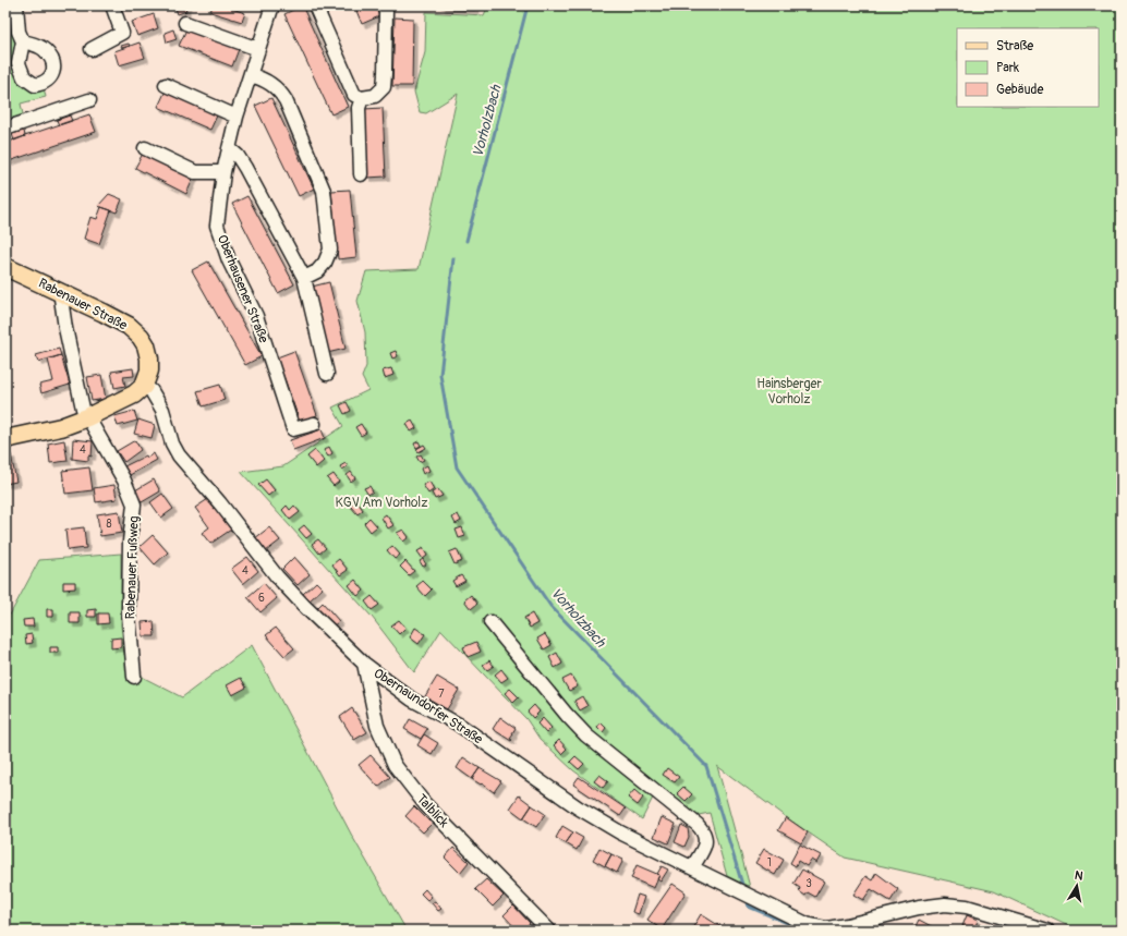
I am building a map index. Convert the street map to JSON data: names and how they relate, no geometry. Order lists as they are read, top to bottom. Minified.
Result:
{"streets":{"main road":["Rabenauer Straße"],"street":["Oberhausener Straße","Rabenauer Fußweg","Obernaundorfer Straße","Talblick"]},"crossings":[["Rabenauer Straße","Rabenauer Fußweg"],["Rabenauer Straße","Obernaundorfer Straße"],["Obernaundorfer Straße","Talblick"]],"water":["Vorholzbach"],"parks":["Hainsberger Vorholz","KGV Am Vorholz"],"house_numbers":["4","8","4","6","7","1","3"],"legend":["Straße","Park","Gebäude"],"north":"top"}
